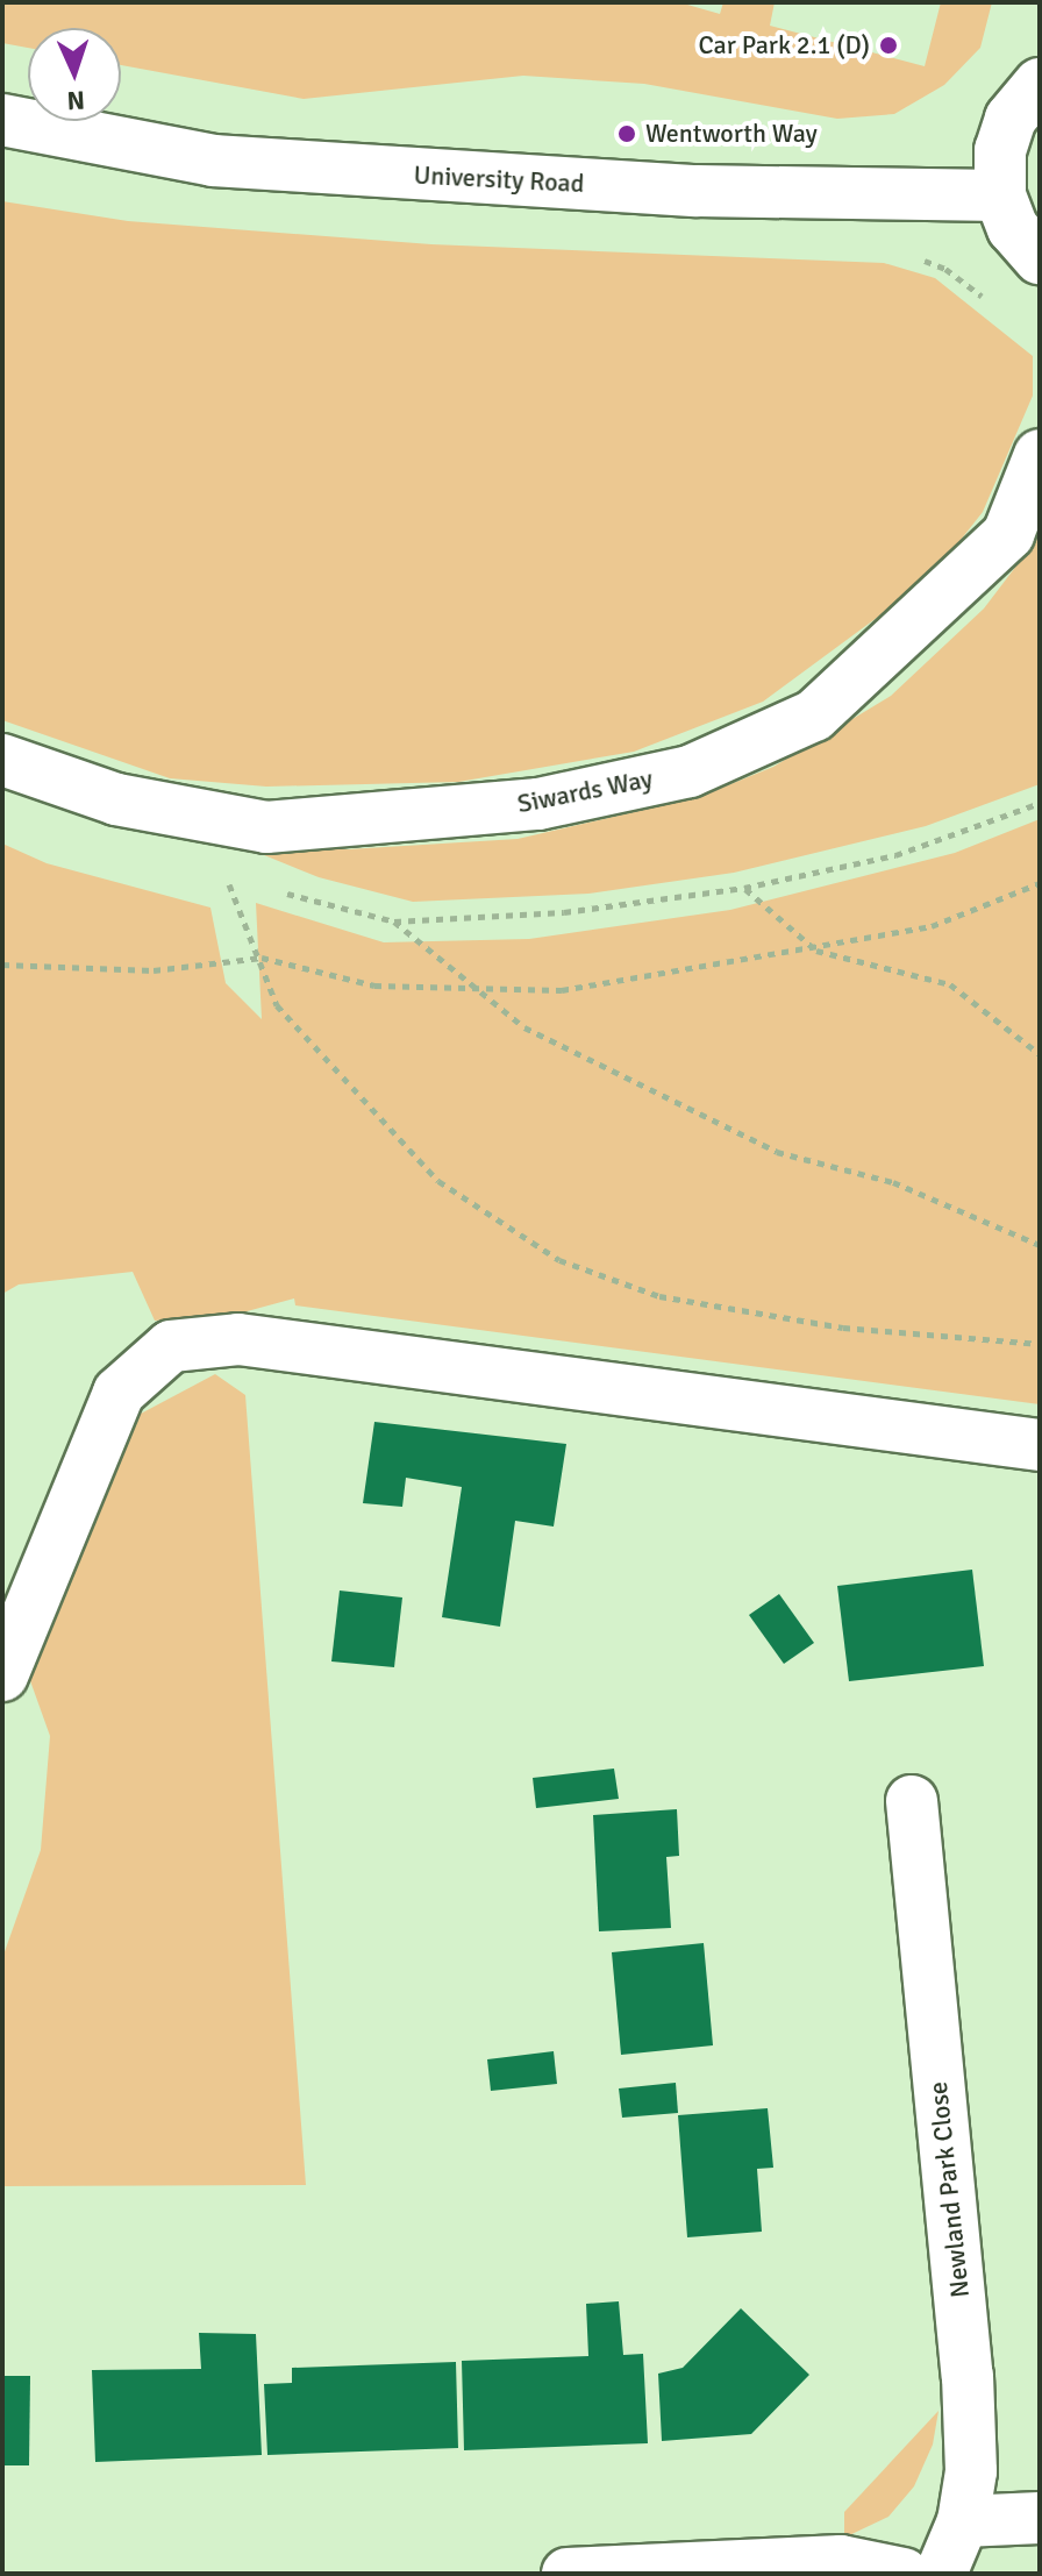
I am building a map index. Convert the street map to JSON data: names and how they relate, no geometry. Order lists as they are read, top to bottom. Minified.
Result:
{"streets":{"street":["University Road","Siwards Way","Newland Park Close"]},"places":["Car Park 2.1 (D)","Wentworth Way"],"north":"bottom"}
